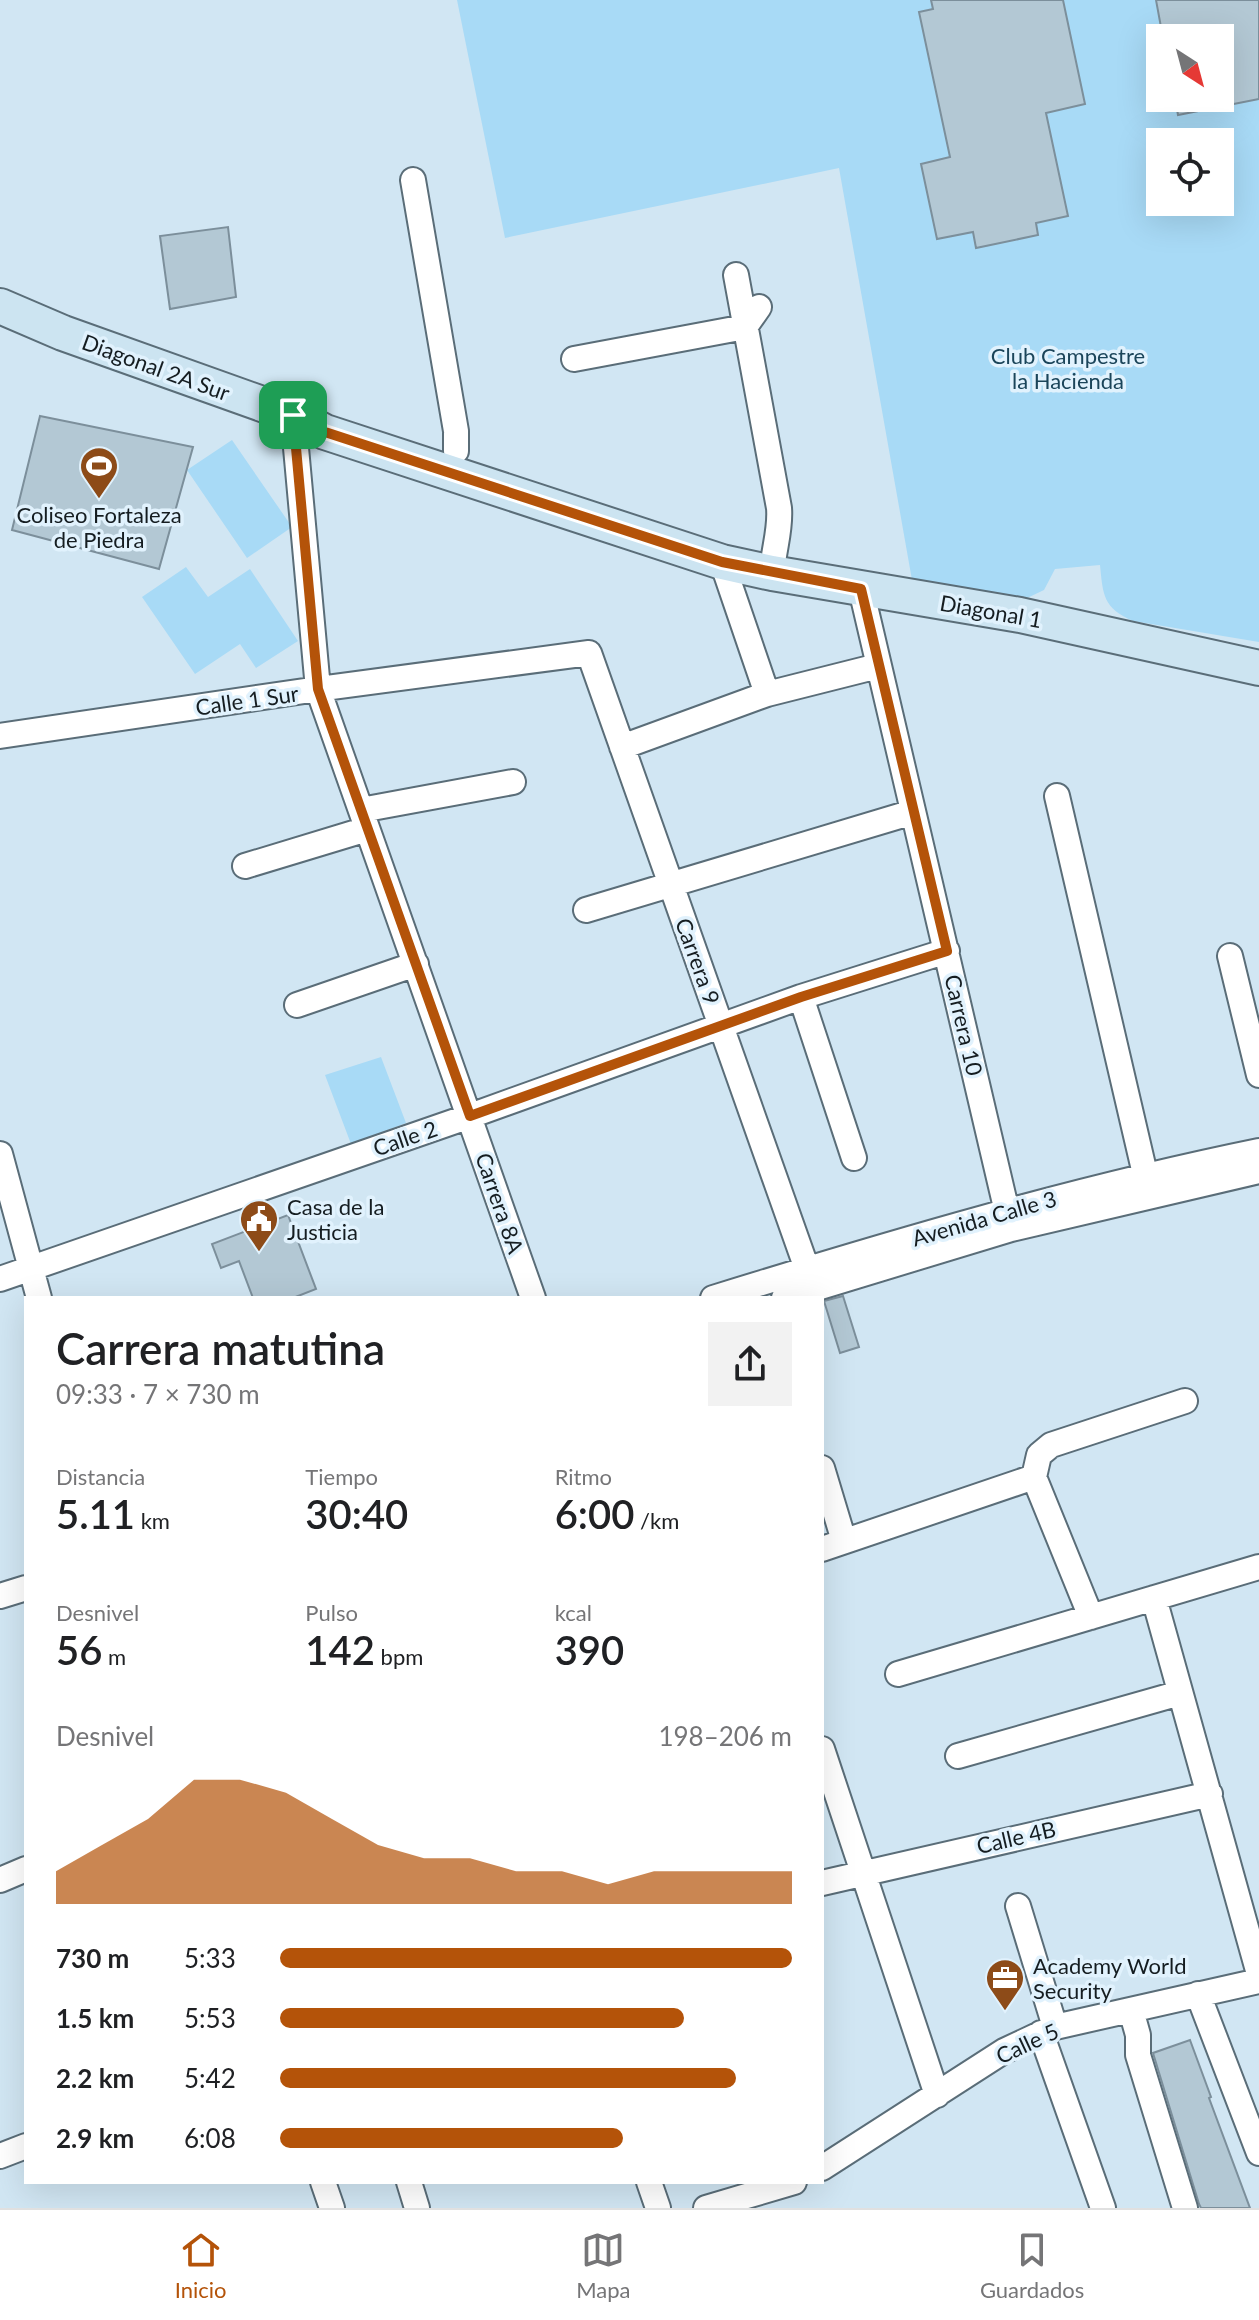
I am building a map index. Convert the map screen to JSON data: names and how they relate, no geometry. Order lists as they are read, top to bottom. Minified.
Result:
{"streets":{"main road":["Diagonal 2A Sur","Diagonal 1"],"street":["Calle 1 Sur","Carrera 9","Carrera 10","Calle 2","Carrera 8A","Avenida Calle 3","Calle 4B","Calle 5"]},"crossings":[["Diagonal 2A Sur","Diagonal 1"],["Diagonal 2A Sur","Carrera 8A"],["Diagonal 1","Carrera 10"],["Calle 1 Sur","Carrera 9"],["Calle 1 Sur","Carrera 8A"],["Carrera 9","Calle 2"],["Carrera 9","Avenida Calle 3"],["Carrera 10","Calle 2"],["Carrera 10","Avenida Calle 3"],["Calle 2","Carrera 8A"]],"parks":["Club Campestre la Hacienda"],"places":{"sports":["Coliseo Fortaleza de Piedra"],"public building":["Casa de la Justicia"],"office":["Academy World Security"]},"north":"bottom right","page":{"heading":["Carrera matutina","09:33 · 7 × 730 m"],"stats":[["Distancia","5.11 km"],["Tiempo","30:40"],["Ritmo","6:00 /km"],["Desnivel","56 m"],["Pulso","142 bpm"],["kcal","390"]],"chart":["Desnivel","198–206 m"],"list":[{"name":"730 m","note":"5:33"},{"name":"1.5 km","note":"5:53"},{"name":"2.2 km","note":"5:42"},{"name":"2.9 km","note":"6:08"}],"tabs":["Inicio","Mapa","Guardados"]}}
